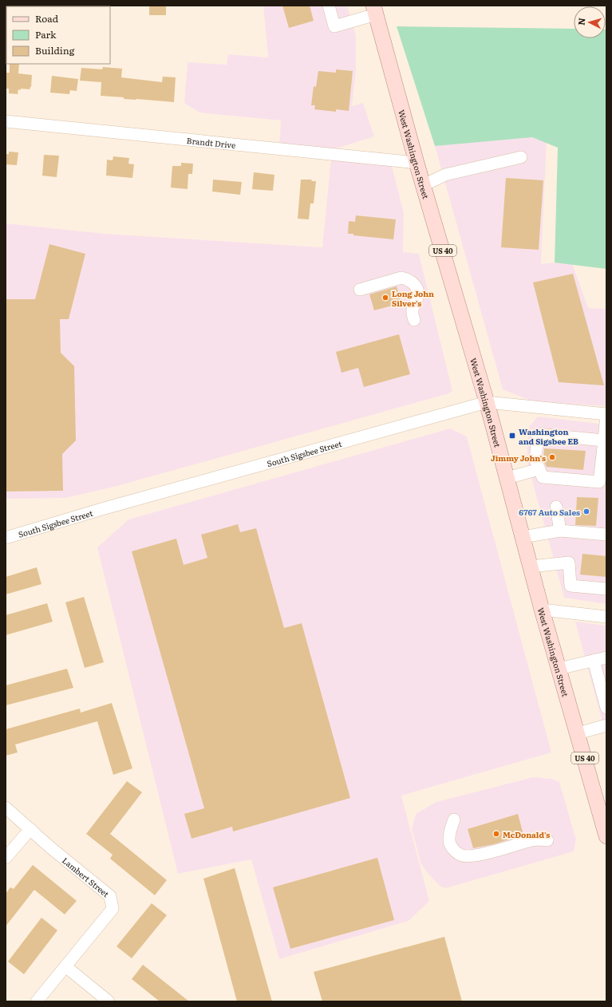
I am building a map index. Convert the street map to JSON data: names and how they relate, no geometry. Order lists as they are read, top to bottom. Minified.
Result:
{"streets":{"main road":["West Washington Street","US 40"],"street":["Brandt Drive","South Sigsbee Street","Lambert Street"]},"crossings":[["Brandt Drive","West Washington Street"],["West Washington Street","South Sigsbee Street"]],"places":{"other":["Long John Silver's","Jimmy John's","6767 Auto Sales","McDonald's"],"transit":["Washington and Sigsbee EB"]},"legend":["Road","Park","Building"],"north":"left"}
